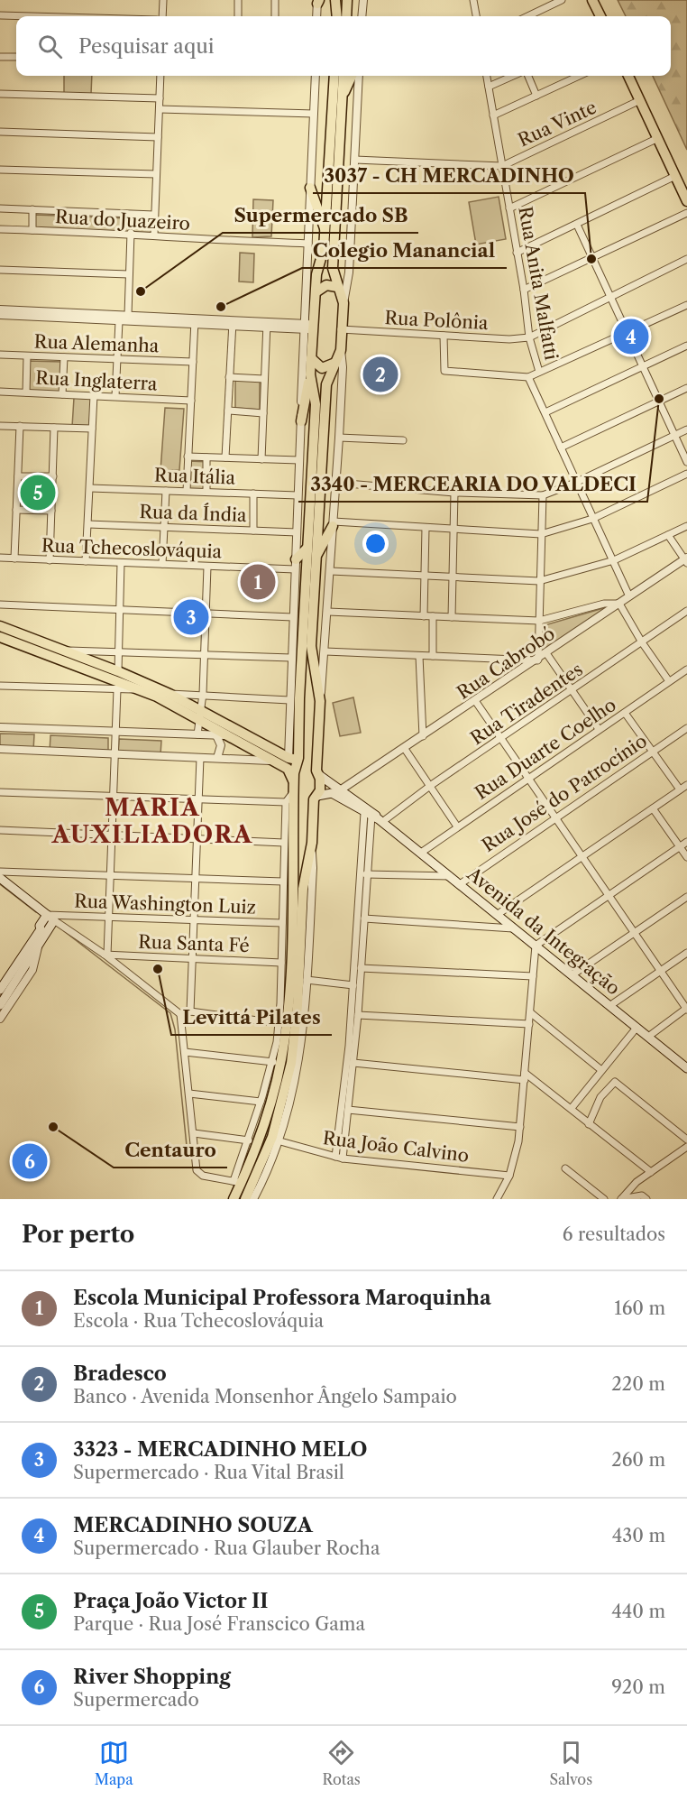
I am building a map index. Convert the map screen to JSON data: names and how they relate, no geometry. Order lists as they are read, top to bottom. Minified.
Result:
{"streets":{"main road":["Avenida da Integração"],"street":["Rua Vinte","Rua do Juazeiro","Rua Anita Malfatti","Rua Polônia","Rua Alemanha","Rua Inglaterra","Rua Itália","Rua da Índia","Rua Tchecoslováquia","Rua Cabrobó","Rua Tiradentes","Rua Duarte Coelho","Rua José do Patrocínio","Rua Washington Luiz","Rua Santa Fé","Rua João Calvino"]},"crossings":[["Rua Vinte","Rua Anita Malfatti"],["Rua Anita Malfatti","Rua Polônia"],["Rua Anita Malfatti","Rua Cabrobó"],["Rua Tiradentes","Avenida da Integração"],["Rua Duarte Coelho","Avenida da Integração"],["Rua José do Patrocínio","Avenida da Integração"]],"districts":["MARIA AUXILIADORA"],"places":["3037 - CH MERCADINHO","Supermercado SB","Colegio Manancial","3340 - MERCEARIA DO VALDECI","Levittá Pilates","Centauro"],"page":{"search":"Pesquisar aqui","pins":["4","2","5","1","3","6"],"heading":["Por perto","6 resultados"],"list":[{"mark":"1","name":"Escola Municipal Professora Maroquinha","note":"Escola · Rua Tchecoslováquia","value":"160 m"},{"mark":"2","name":"Bradesco","note":"Banco · Avenida Monsenhor Ângelo Sampaio","value":"220 m"},{"mark":"3","name":"3323 - MERCADINHO MELO","note":"Supermercado · Rua Vital Brasil","value":"260 m"},{"mark":"4","name":"MERCADINHO SOUZA","note":"Supermercado · Rua Glauber Rocha","value":"430 m"},{"mark":"5","name":"Praça João Victor II","note":"Parque · Rua José Franscico Gama","value":"440 m"},{"mark":"6","name":"River Shopping","note":"Supermercado","value":"920 m"}],"nav":["Mapa","Rotas","Salvos"]}}
